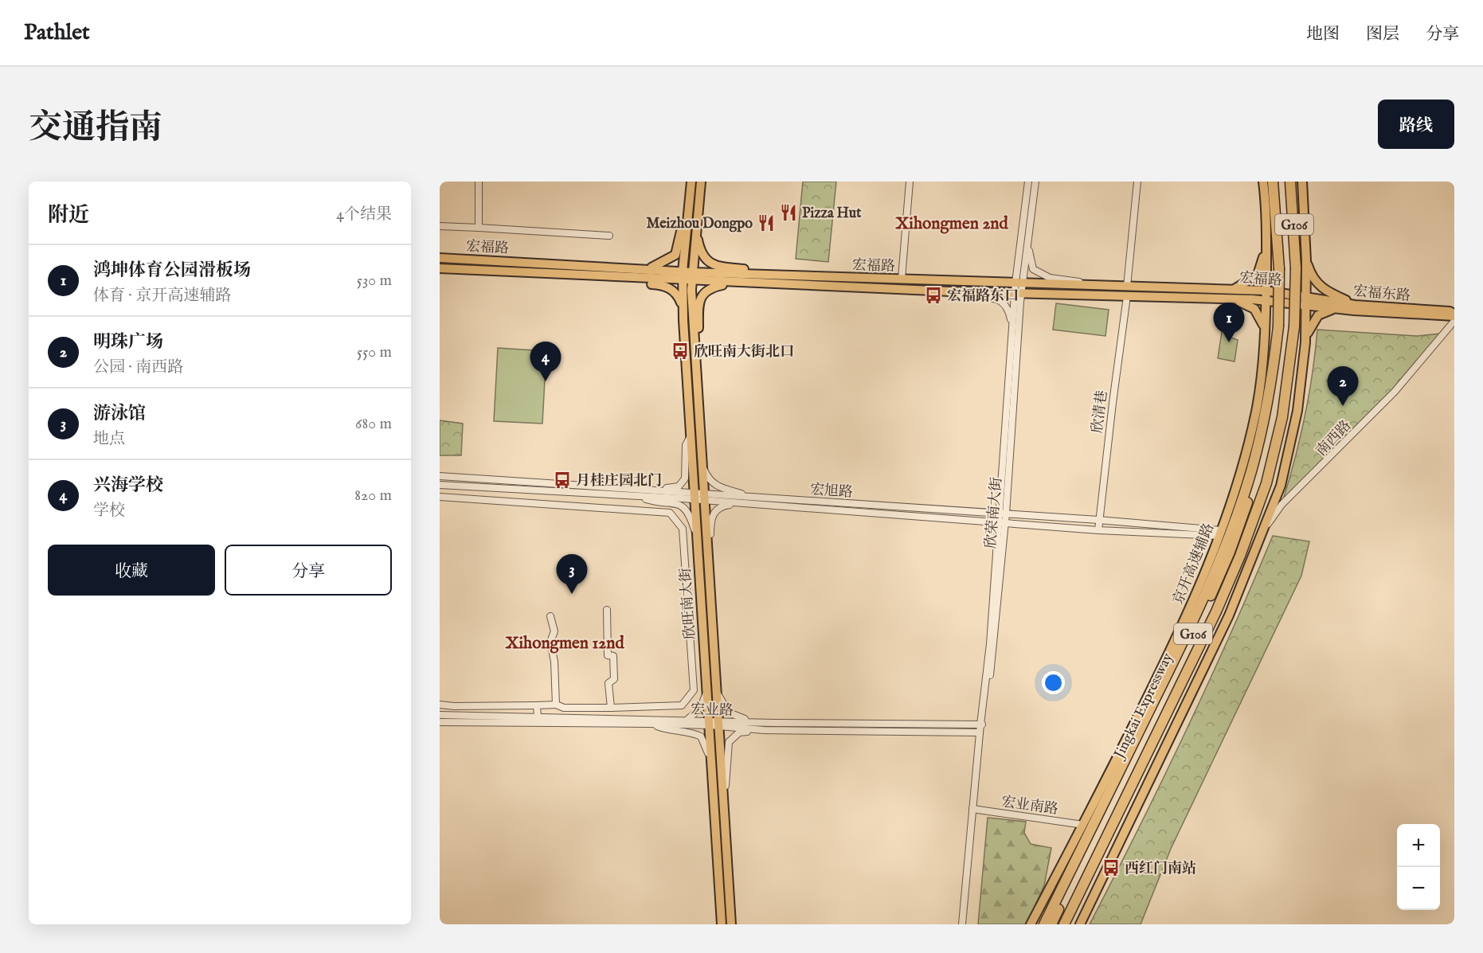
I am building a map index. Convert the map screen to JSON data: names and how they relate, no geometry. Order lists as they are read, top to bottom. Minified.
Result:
{"streets":{"highway":["G106","Jingkai Expressway"],"main road":["宏福路","宏福东路","京开高速辅路","欣旺南大街"],"street":["欣清巷","南西路","宏旭路","欣荣南大街","宏业路","宏业南路"]},"crossings":[["G106","Jingkai Expressway"],["宏福路","宏福东路"],["宏福路","欣清巷"],["宏福路","欣荣南大街"],["宏福路","京开高速辅路"],["宏福路","欣旺南大街"],["欣清巷","宏旭路"],["宏旭路","欣荣南大街"],["宏旭路","京开高速辅路"],["宏旭路","欣旺南大街"],["欣荣南大街","宏业路"],["欣荣南大街","宏业南路"],["京开高速辅路","宏业南路"],["欣旺南大街","宏业路"]],"districts":["Xihongmen 2nd","Xihongmen 12nd"],"places":{"restaurant":["Pizza Hut","Meizhou Dongpo"],"bus stop":["宏福路东口","欣旺南大街北口","月桂庄园北门","西红门南站"]},"page":{"header":"Pathlet","nav":["地图","图层","分享"],"title":"交通指南","buttons":["路线",["收藏","分享"]],"heading":["附近","4个结果"],"list":[{"mark":"1","name":"鸿坤体育公园滑板场","note":"体育 · 京开高速辅路","value":"530 m"},{"mark":"2","name":"明珠广场","note":"公园 · 南西路","value":"550 m"},{"mark":"3","name":"游泳馆","note":"地点","value":"680 m"},{"mark":"4","name":"兴海学校","note":"学校","value":"820 m"}],"pins":["1","4","2","3"],"map_buttons":["+","−"]}}
